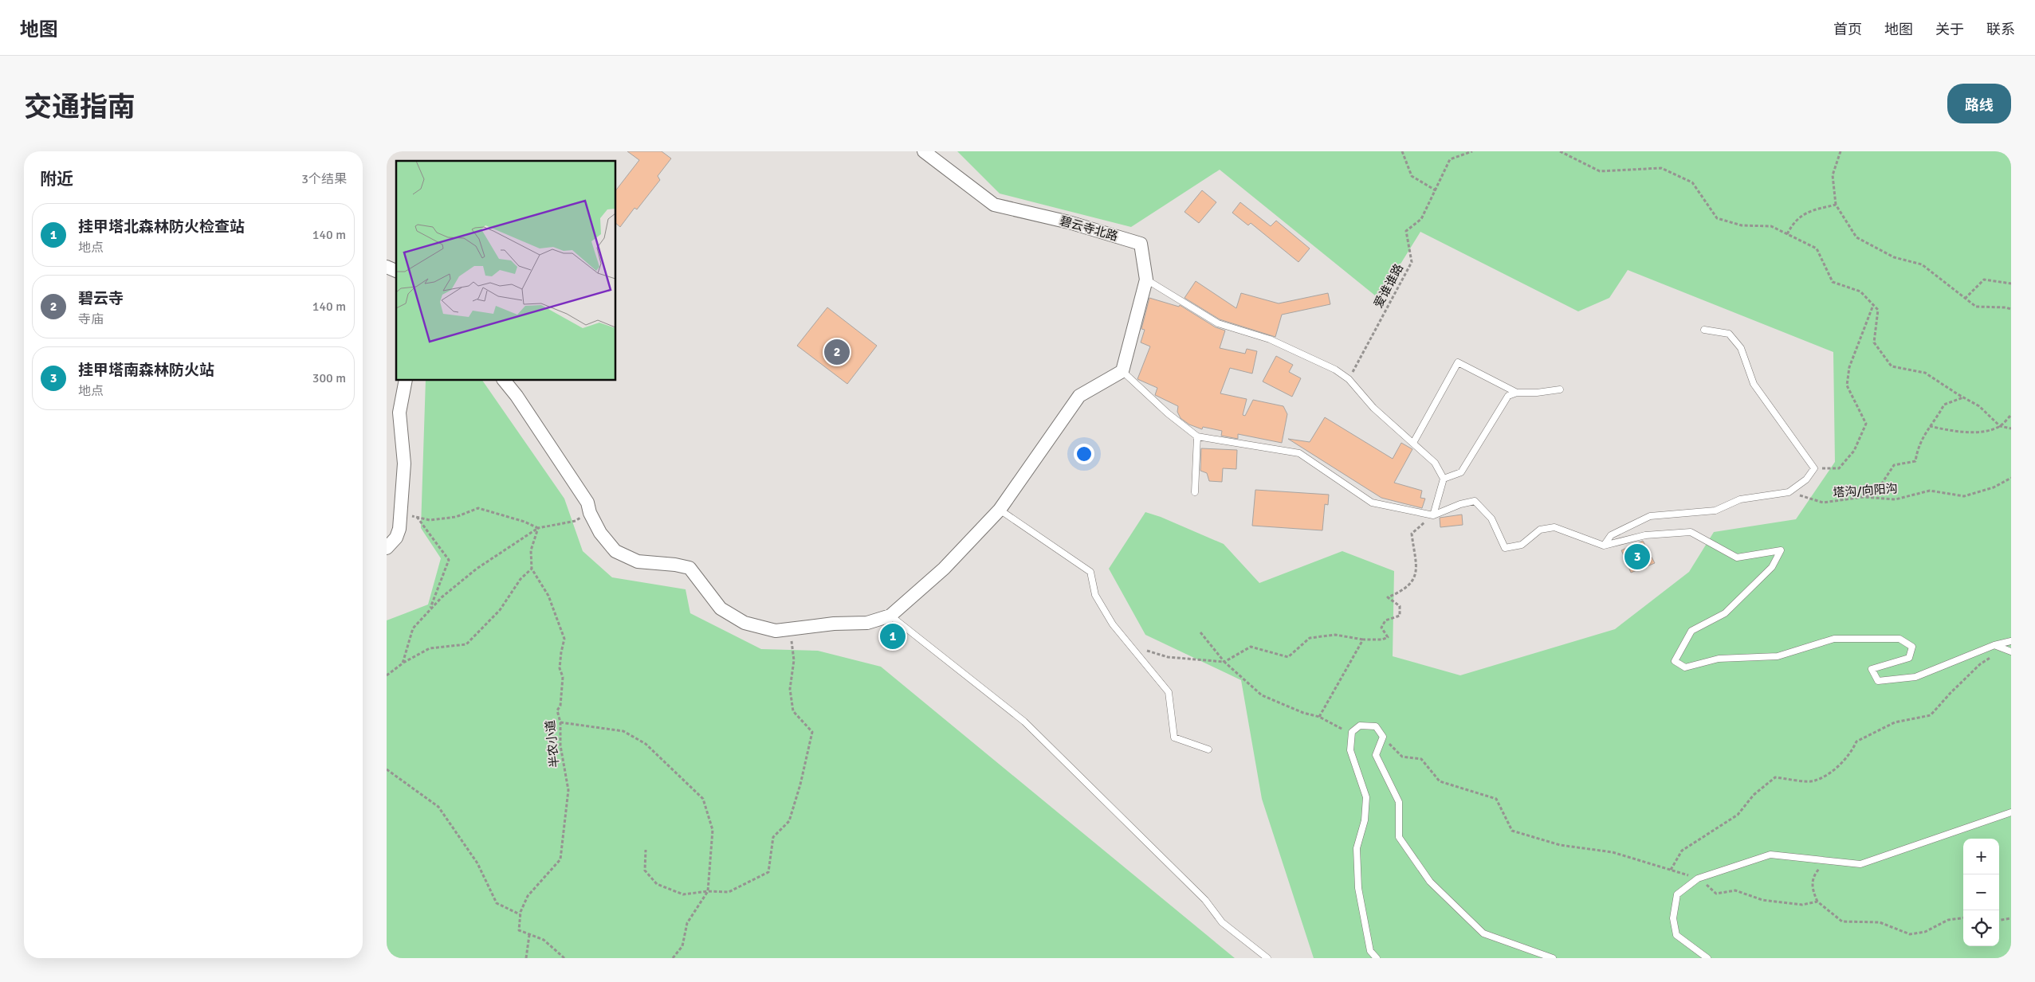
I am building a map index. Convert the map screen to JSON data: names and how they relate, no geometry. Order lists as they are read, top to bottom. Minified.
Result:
{"streets":{"street":["碧云寺北路"],"path":["爱谁谁路","塔沟/向阳沟","半农小道"]},"page":{"header":"地图","nav":["首页","地图","关于","联系"],"title":"交通指南","buttons":"路线","heading":["附近","3个结果"],"list":[{"mark":"1","name":"挂甲塔北森林防火检查站","note":"地点","value":"140 m"},{"mark":"2","name":"碧云寺","note":"寺庙","value":"140 m"},{"mark":"3","name":"挂甲塔南森林防火站","note":"地点","value":"300 m"}],"pins":["2","3","1"],"map_buttons":["+","−"]}}
